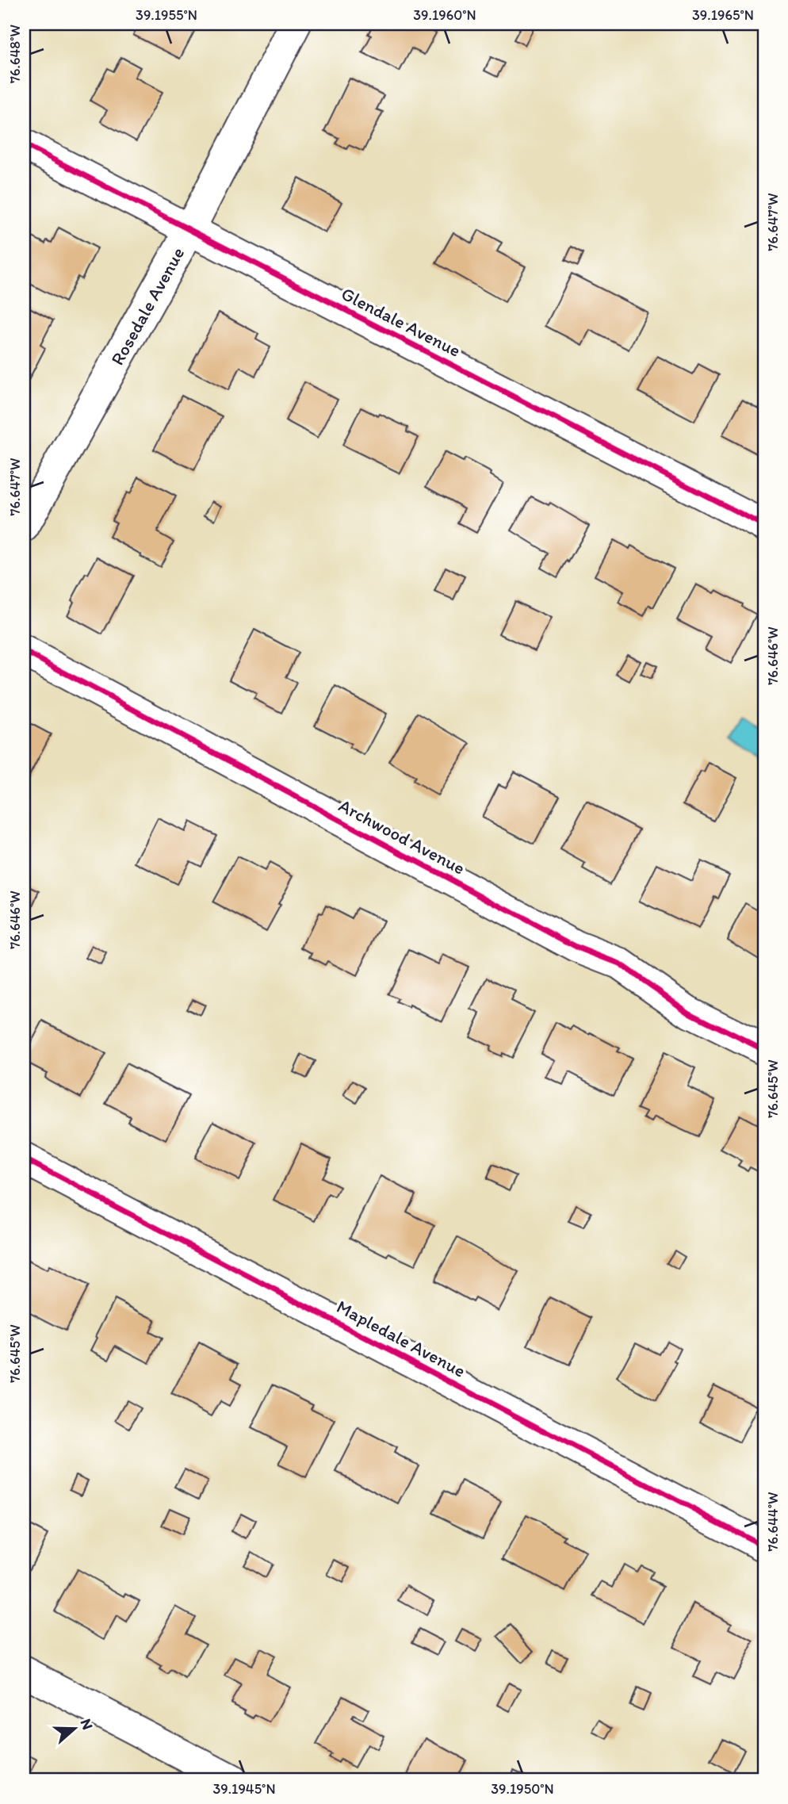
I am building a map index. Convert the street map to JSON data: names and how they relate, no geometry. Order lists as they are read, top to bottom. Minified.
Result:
{"streets":{"street":["Rosedale Avenue","Glendale Avenue","Archwood Avenue","Mapledale Avenue"]},"crossings":[["Rosedale Avenue","Glendale Avenue"]],"north":"right","coordinates":["39.1955°N","39.1960°N","39.1965°N","76.648°W","76.647°W","76.646°W","76.645°W","76.644°W","39.1945°N","39.1950°N"]}
